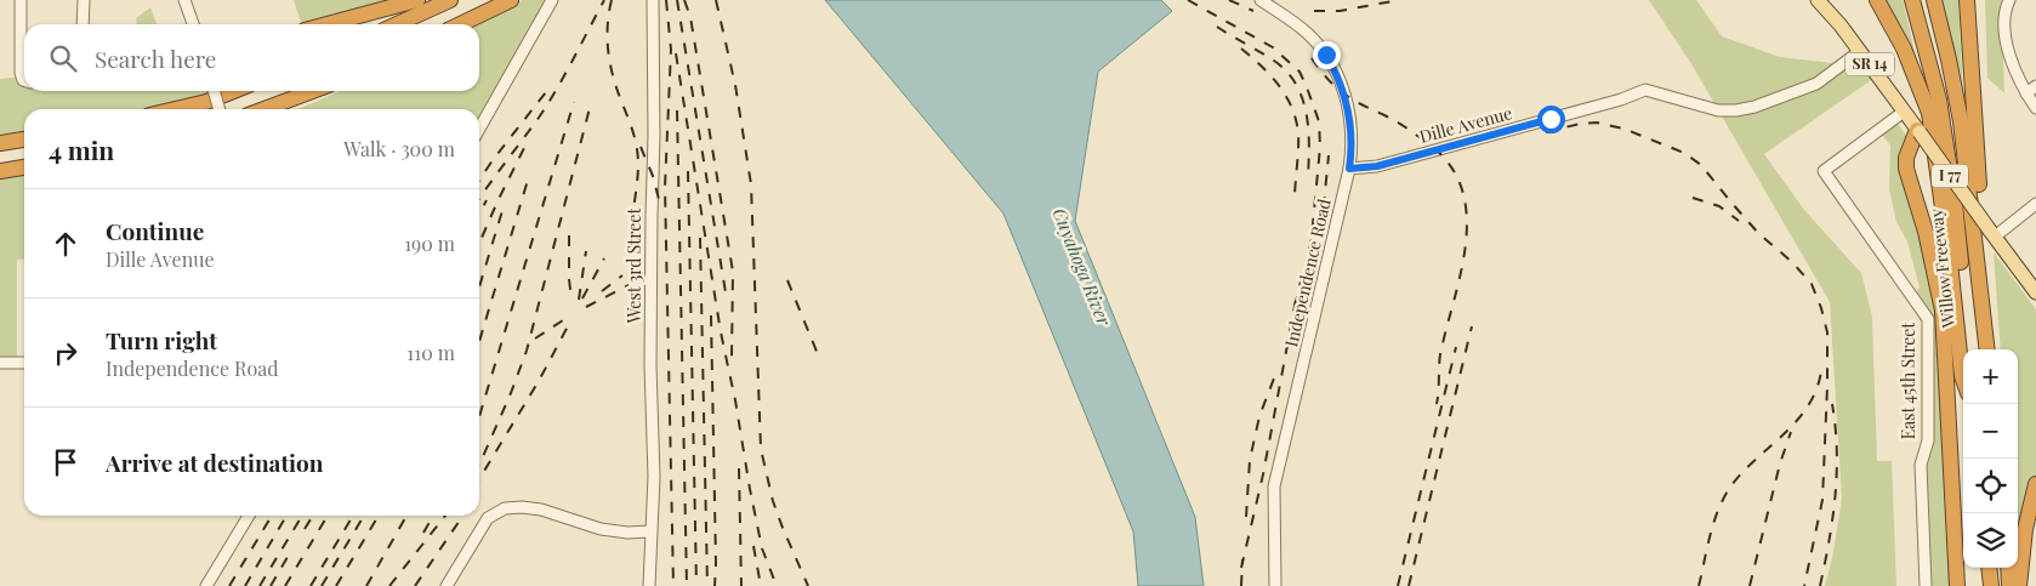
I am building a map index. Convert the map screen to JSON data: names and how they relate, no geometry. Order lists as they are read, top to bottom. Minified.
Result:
{"streets":{"highway":["I 77","Willow Freeway"],"main road":["SR 14"],"street":["Dille Avenue","West 3rd Street","Independence Road","East 45th Street"]},"crossings":[["SR 14","Dille Avenue"],["SR 14","East 45th Street"],["Dille Avenue","Independence Road"]],"water":["Cuyahoga River"],"page":{"search":"Search here","heading":["4 min","Walk · 300 m"],"list":[["Continue","Dille Avenue","190 m"],["Turn right","Independence Road","110 m"],"Arrive at destination"],"map_buttons":["+","−"]}}
